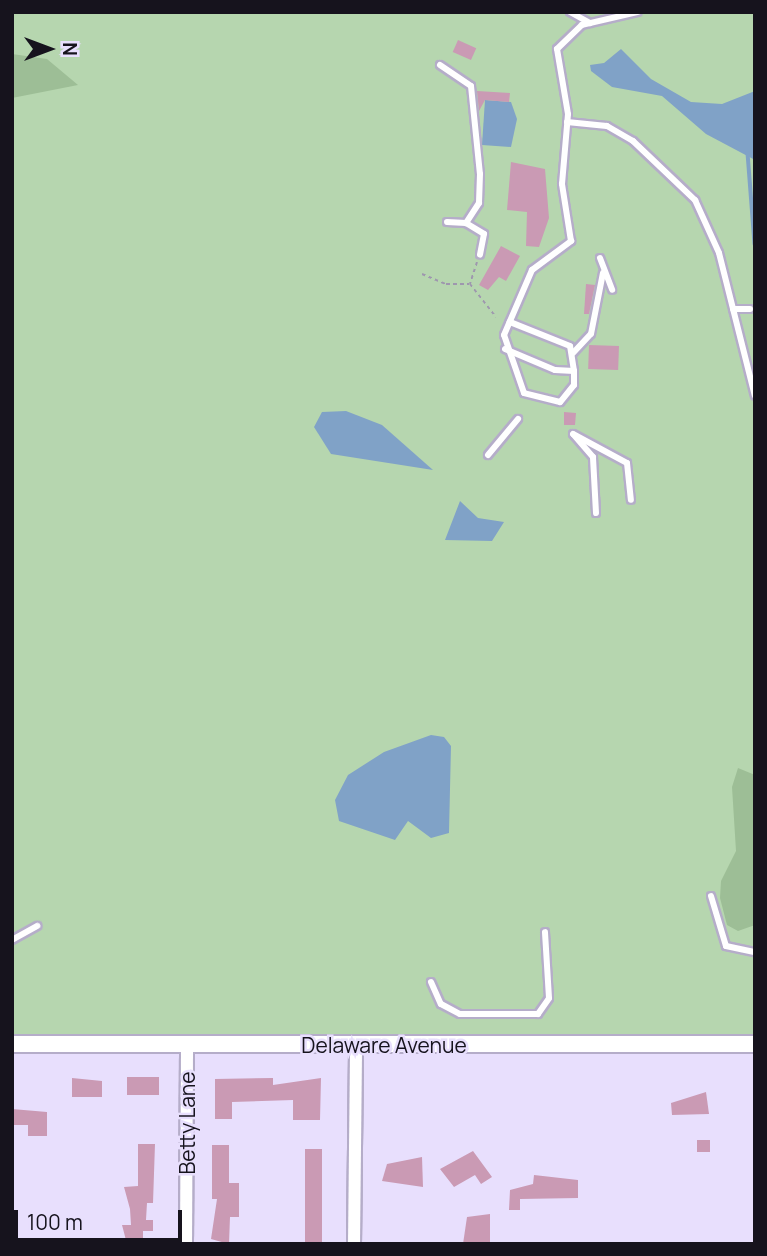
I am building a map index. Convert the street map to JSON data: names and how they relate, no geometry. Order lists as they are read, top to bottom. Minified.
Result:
{"streets":{"street":["Delaware Avenue","Betty Lane"]},"crossings":[["Delaware Avenue","Betty Lane"]],"scale_bar":"100 m","north":"right"}
